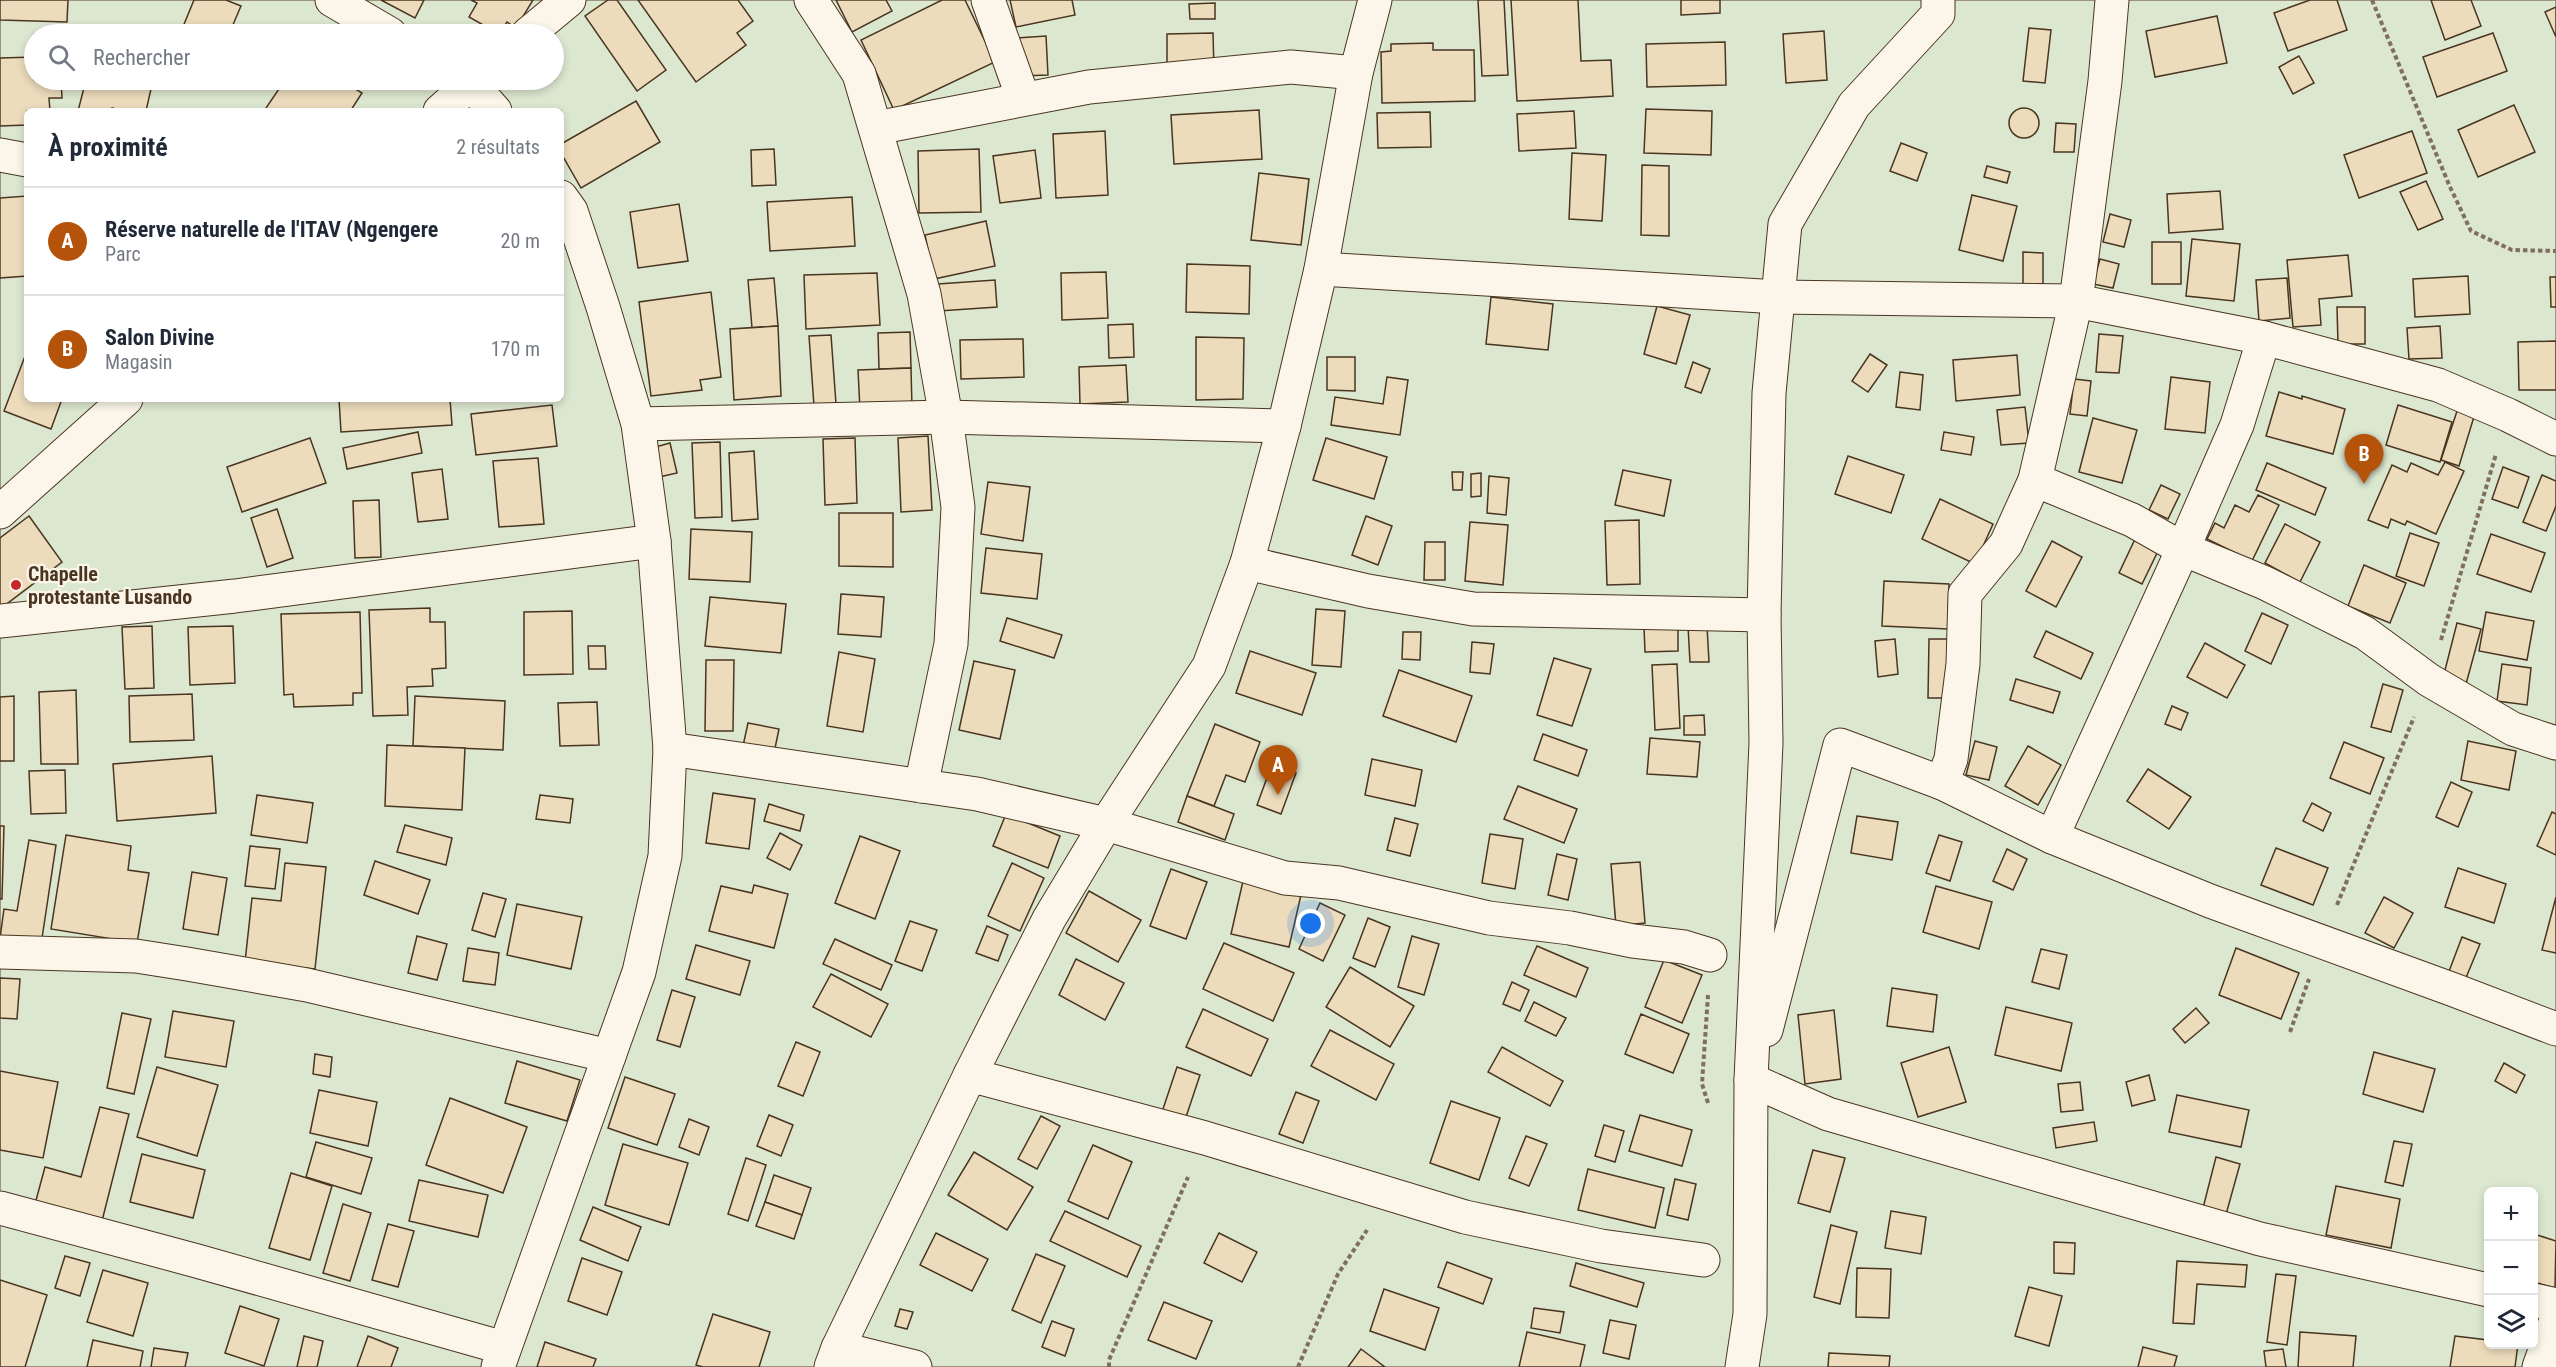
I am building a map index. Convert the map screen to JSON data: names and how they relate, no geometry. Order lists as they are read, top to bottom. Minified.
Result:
{"places":["Chapelle protestante Lusando"],"page":{"search":"Rechercher","heading":["À proximité","2 résultats"],"list":[{"mark":"A","name":"Réserve naturelle de l'ITAV (Ngengere","note":"Parc","value":"20 m"},{"mark":"B","name":"Salon Divine","note":"Magasin","value":"170 m"}],"pins":["B","A"],"map_buttons":["+","−"]}}
